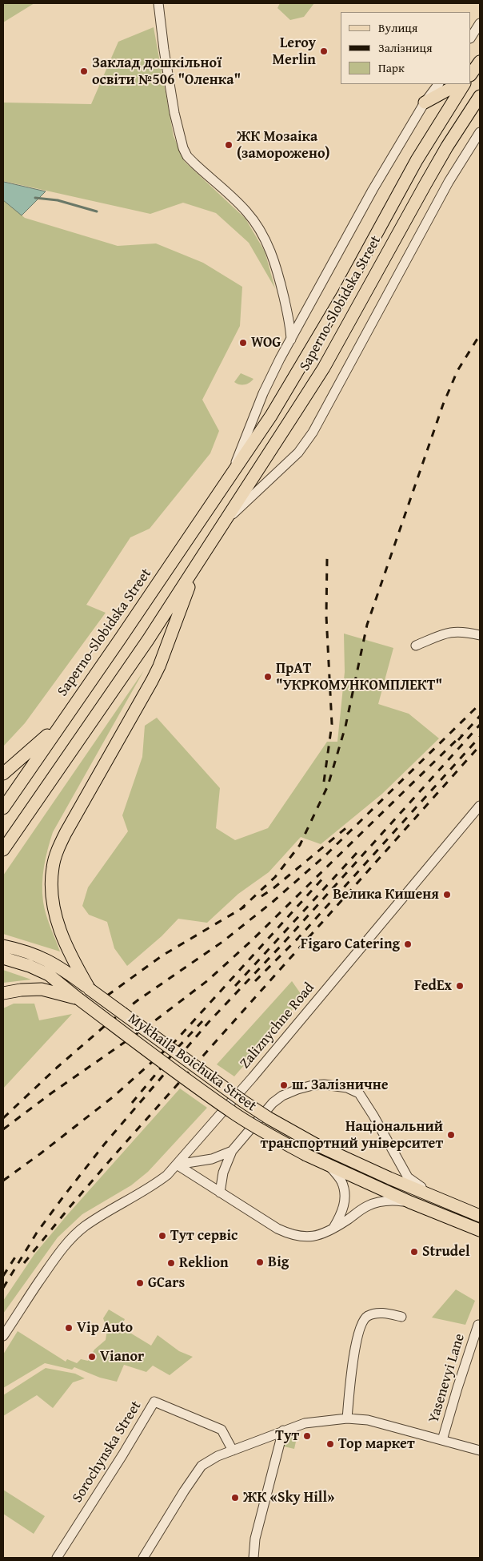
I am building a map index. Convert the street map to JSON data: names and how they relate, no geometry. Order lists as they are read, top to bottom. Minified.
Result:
{"streets":{"main road":["Saperno-Slobidska Street","Mykhaila Boichuka Street"],"street":["Zaliznychne Road","Yasenevyi Lane","Sorochynska Street"]},"places":["Leroy Merlin","Заклад дошкільної освіти №506 \"Оленка\"","ЖК Мозаіка (заморожено)","WOG","ПрАТ \"УКРКОМУНКОМПЛЕКТ\"","Велика Кишеня","Figaro Catering","FedEx","ш. Залізничне","Національний транспортний університет","Тут сервіс","Strudel","Big","Reklion","GCars","Vip Auto","Vianor","Тут","Top маркет","ЖК «Sky Hill»"],"legend":["Вулиця","Залізниця","Парк"]}
